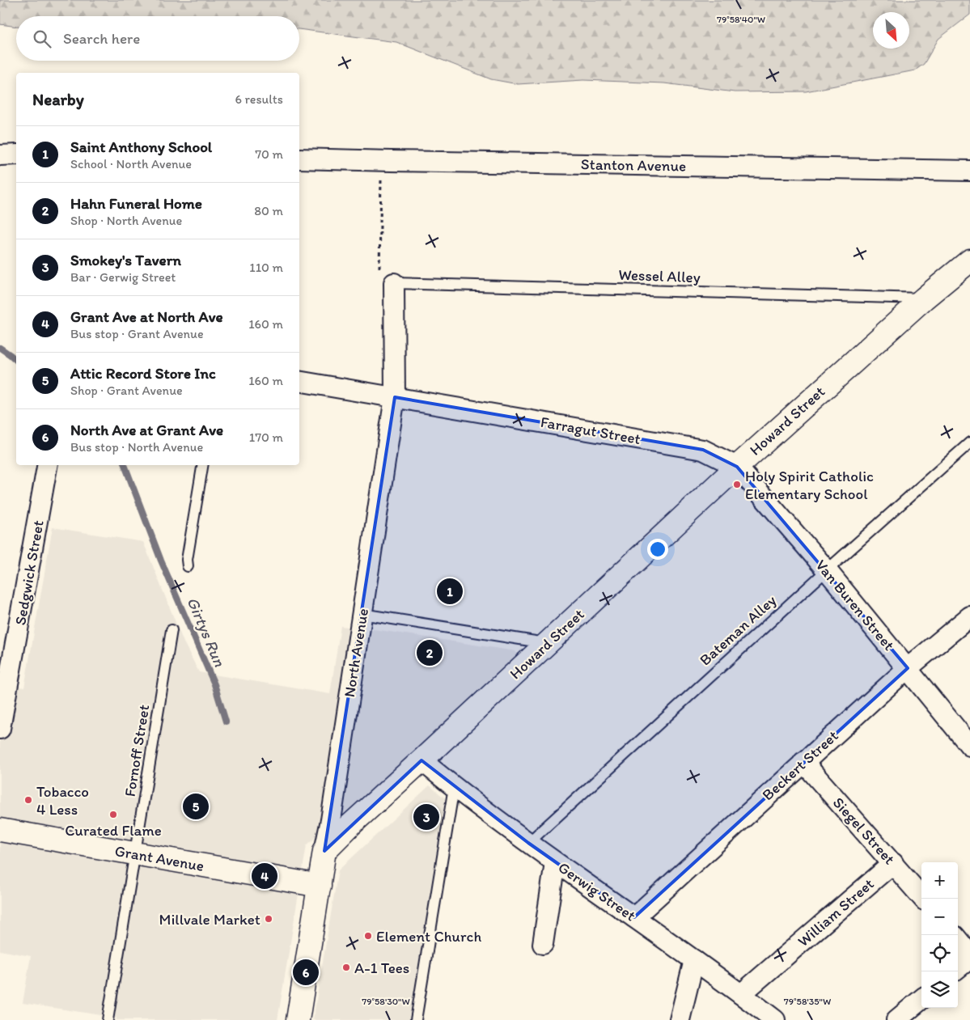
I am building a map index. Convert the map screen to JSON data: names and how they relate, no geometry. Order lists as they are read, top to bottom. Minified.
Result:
{"streets":{"street":["Stanton Avenue","Howard Street","Farragut Street","Sedgwick Street","Van Buren Street","North Avenue","Beckert Street","Siegel Street","Grant Avenue","Gerwig Street","William Street"],"lane":["Wessel Alley","Bateman Alley","Fornoff Street"]},"crossings":[["Wessel Alley","Howard Street"],["Wessel Alley","North Avenue"],["Howard Street","Farragut Street"],["Howard Street","Van Buren Street"],["Howard Street","North Avenue"],["Howard Street","Gerwig Street"],["Farragut Street","Van Buren Street"],["Farragut Street","North Avenue"],["Van Buren Street","Bateman Alley"],["Van Buren Street","Beckert Street"],["Bateman Alley","Gerwig Street"],["North Avenue","Grant Avenue"],["Fornoff Street","Grant Avenue"],["Beckert Street","Siegel Street"],["Beckert Street","Gerwig Street"],["Siegel Street","William Street"],["Gerwig Street","William Street"]],"water":["Girtys Run"],"places":["Holy Spirit Catholic Elementary School","Tobacco 4 Less","Curated Flame","Millvale Market","Element Church","A-1 Tees"],"north":"bottom right","page":{"search":"Search here","heading":["Nearby","6 results"],"list":[{"mark":"1","name":"Saint Anthony School","note":"School · North Avenue","value":"70 m"},{"mark":"2","name":"Hahn Funeral Home","note":"Shop · North Avenue","value":"80 m"},{"mark":"3","name":"Smokey's Tavern","note":"Bar · Gerwig Street","value":"110 m"},{"mark":"4","name":"Grant Ave at North Ave","note":"Bus stop · Grant Avenue","value":"160 m"},{"mark":"5","name":"Attic Record Store Inc","note":"Shop · Grant Avenue","value":"160 m"},{"mark":"6","name":"North Ave at Grant Ave","note":"Bus stop · North Avenue","value":"170 m"}],"pins":["1","2","5","3","4","6"],"map_buttons":["+","−"]},"coordinates":["79°58'40\"W","79°58'30\"W","79°58'35\"W"]}
